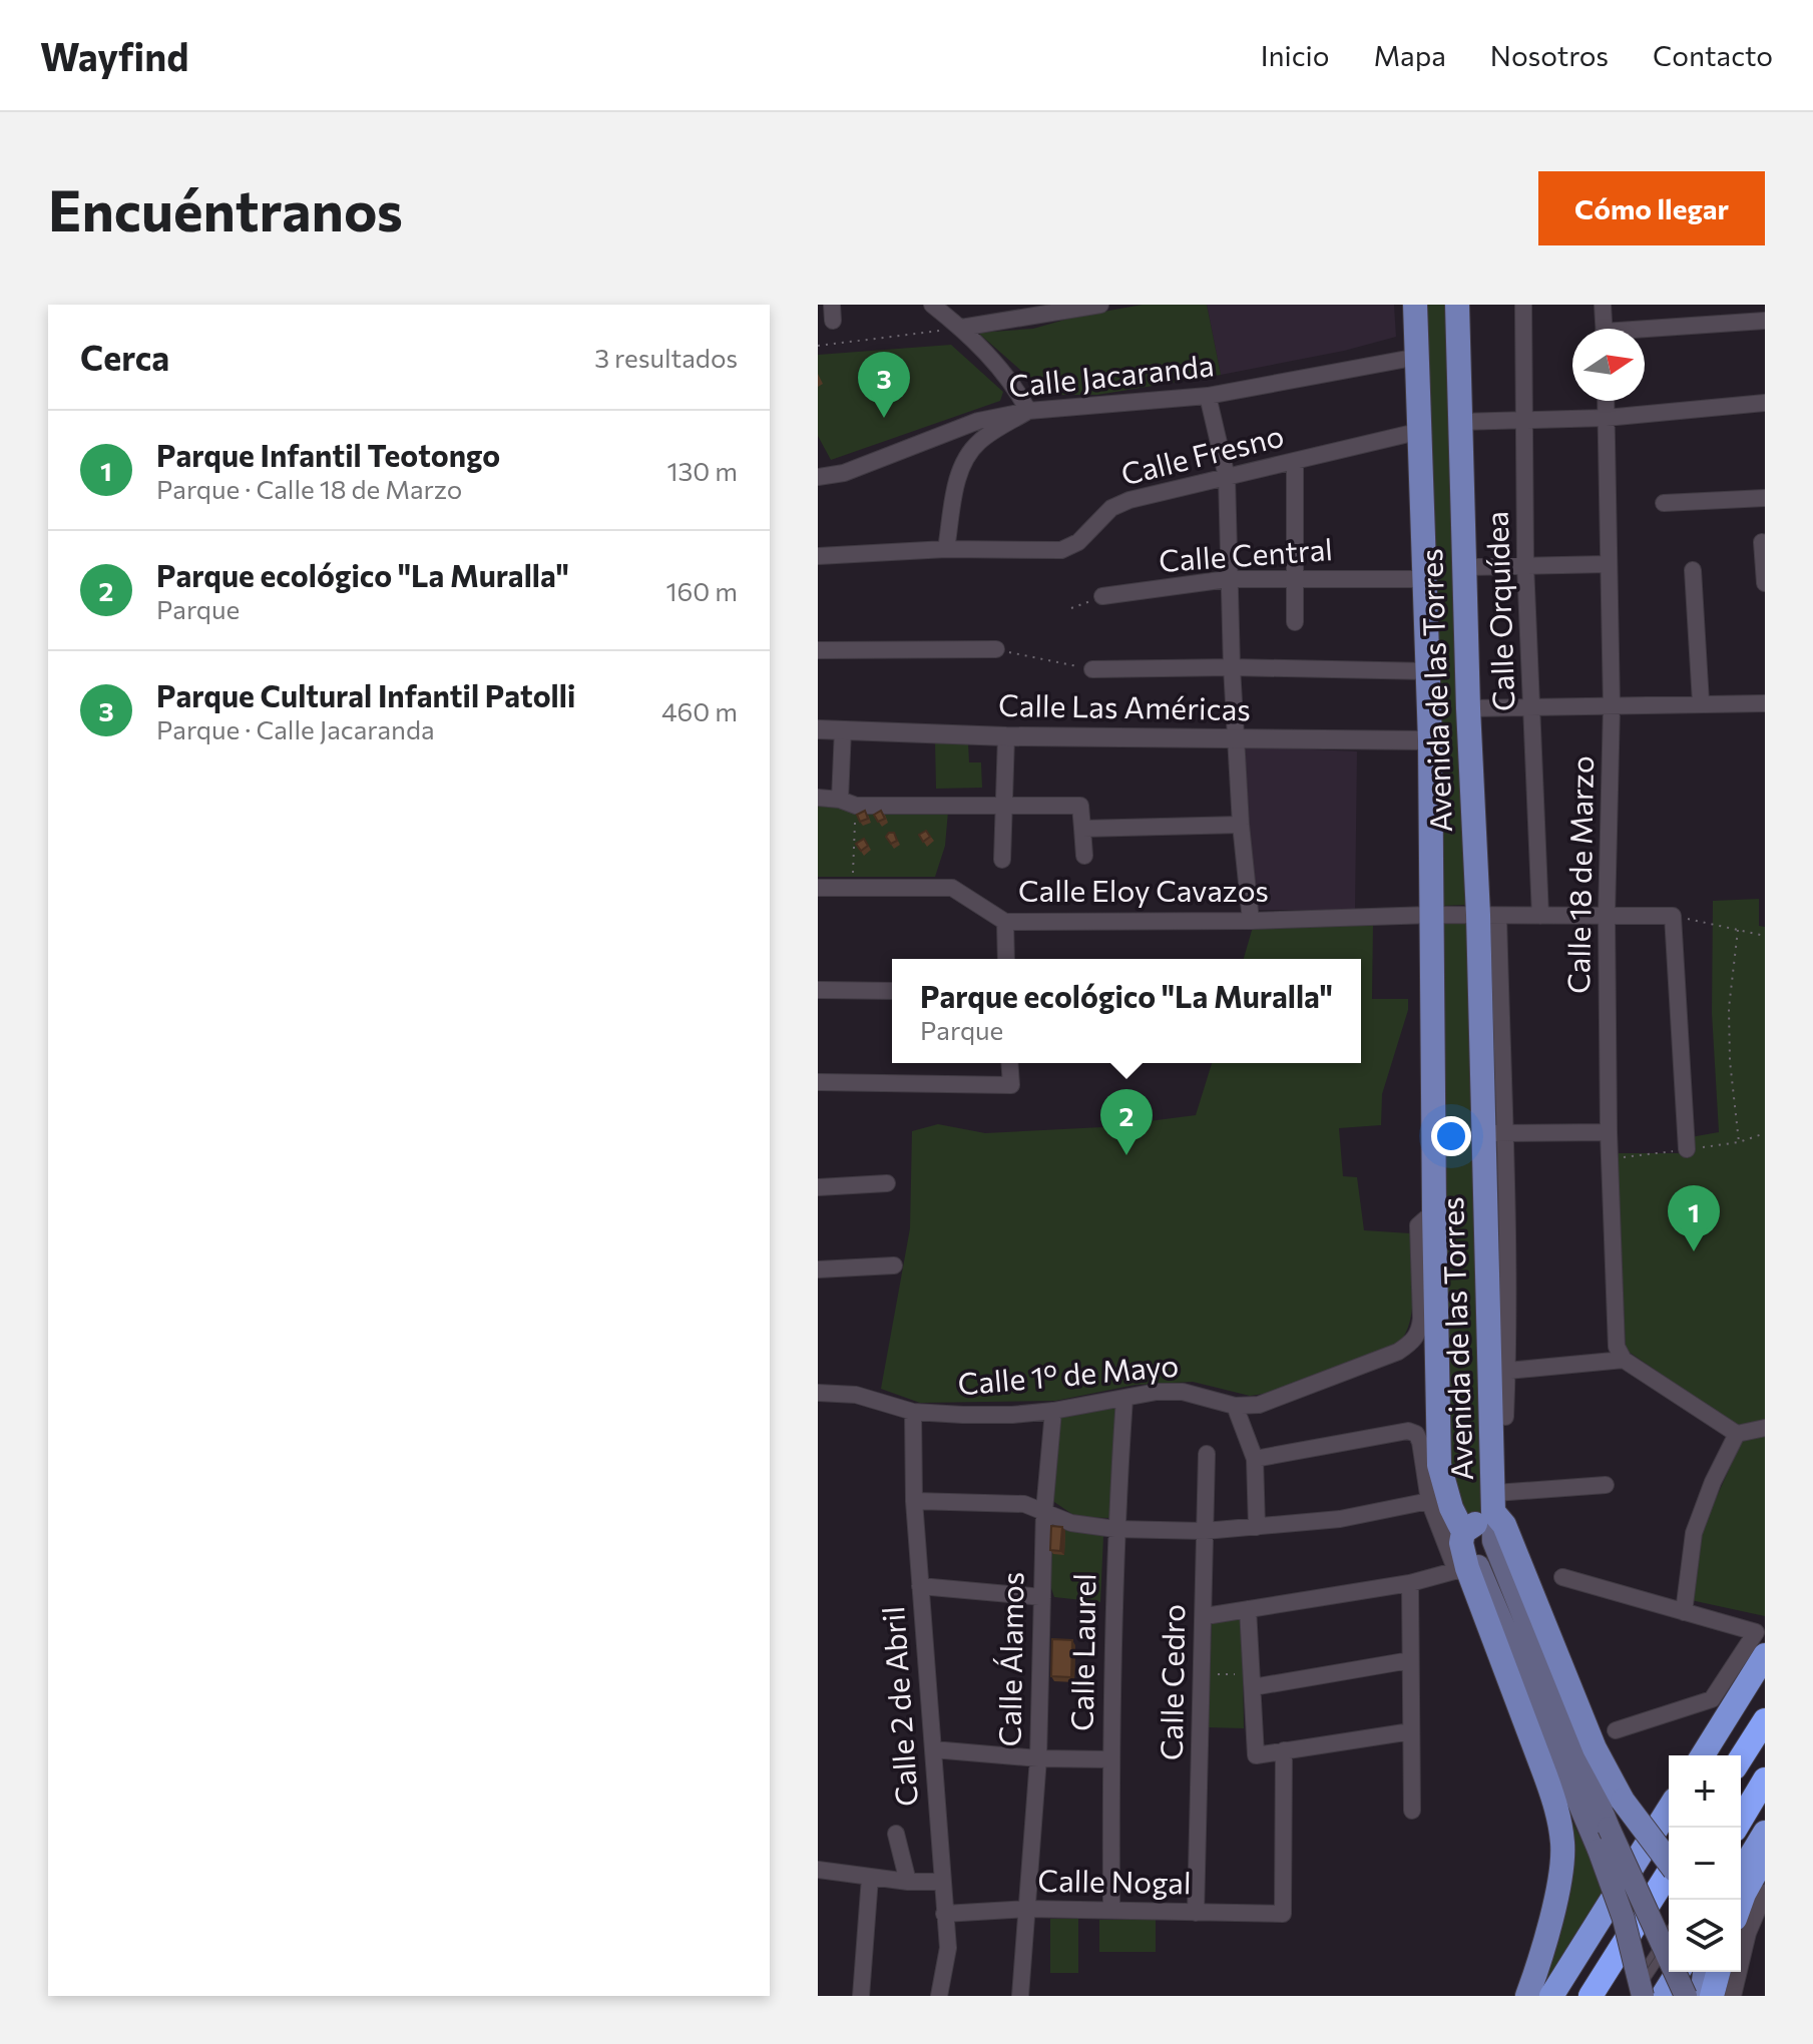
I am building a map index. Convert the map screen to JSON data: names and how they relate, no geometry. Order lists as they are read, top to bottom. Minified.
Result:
{"streets":{"main road":["Avenida de las Torres"],"street":["Calle Jacaranda","Calle Fresno","Calle Central","Calle Orquídea","Calle Las Américas","Calle 18 de Marzo","Calle Eloy Cavazos","Calle 1º de Mayo","Calle Laurel","Calle Álamos","Calle Cedro","Calle 2 de Abril","Calle Nogal"]},"crossings":[["Calle Jacaranda","Avenida de las Torres"],["Calle Fresno","Avenida de las Torres"],["Calle Central","Avenida de las Torres"],["Calle Orquídea","Calle Eloy Cavazos"],["Avenida de las Torres","Calle Las Américas"],["Avenida de las Torres","Calle Eloy Cavazos"],["Avenida de las Torres","Calle 1º de Mayo"],["Calle 18 de Marzo","Calle Eloy Cavazos"],["Calle 1º de Mayo","Calle Laurel"],["Calle 1º de Mayo","Calle Álamos"],["Calle 1º de Mayo","Calle 2 de Abril"],["Calle Laurel","Calle Nogal"],["Calle Álamos","Calle Nogal"],["Calle Cedro","Calle Nogal"],["Calle 2 de Abril","Calle Nogal"]],"north":"right","page":{"header":"Wayfind","nav":["Inicio","Mapa","Nosotros","Contacto"],"buttons":"Cómo llegar","title":"Encuéntranos","heading":["Cerca","3 resultados"],"pins":["3","2","1"],"list":[{"mark":"1","name":"Parque Infantil Teotongo","note":"Parque · Calle 18 de Marzo","value":"130 m"},{"mark":"2","name":"Parque ecológico \"La Muralla\"","note":"Parque","value":"160 m"},{"mark":"3","name":"Parque Cultural Infantil Patolli","note":"Parque · Calle Jacaranda","value":"460 m"}],"popup":["Parque ecológico \"La Muralla\"","Parque"],"map_buttons":["+","−"]}}
